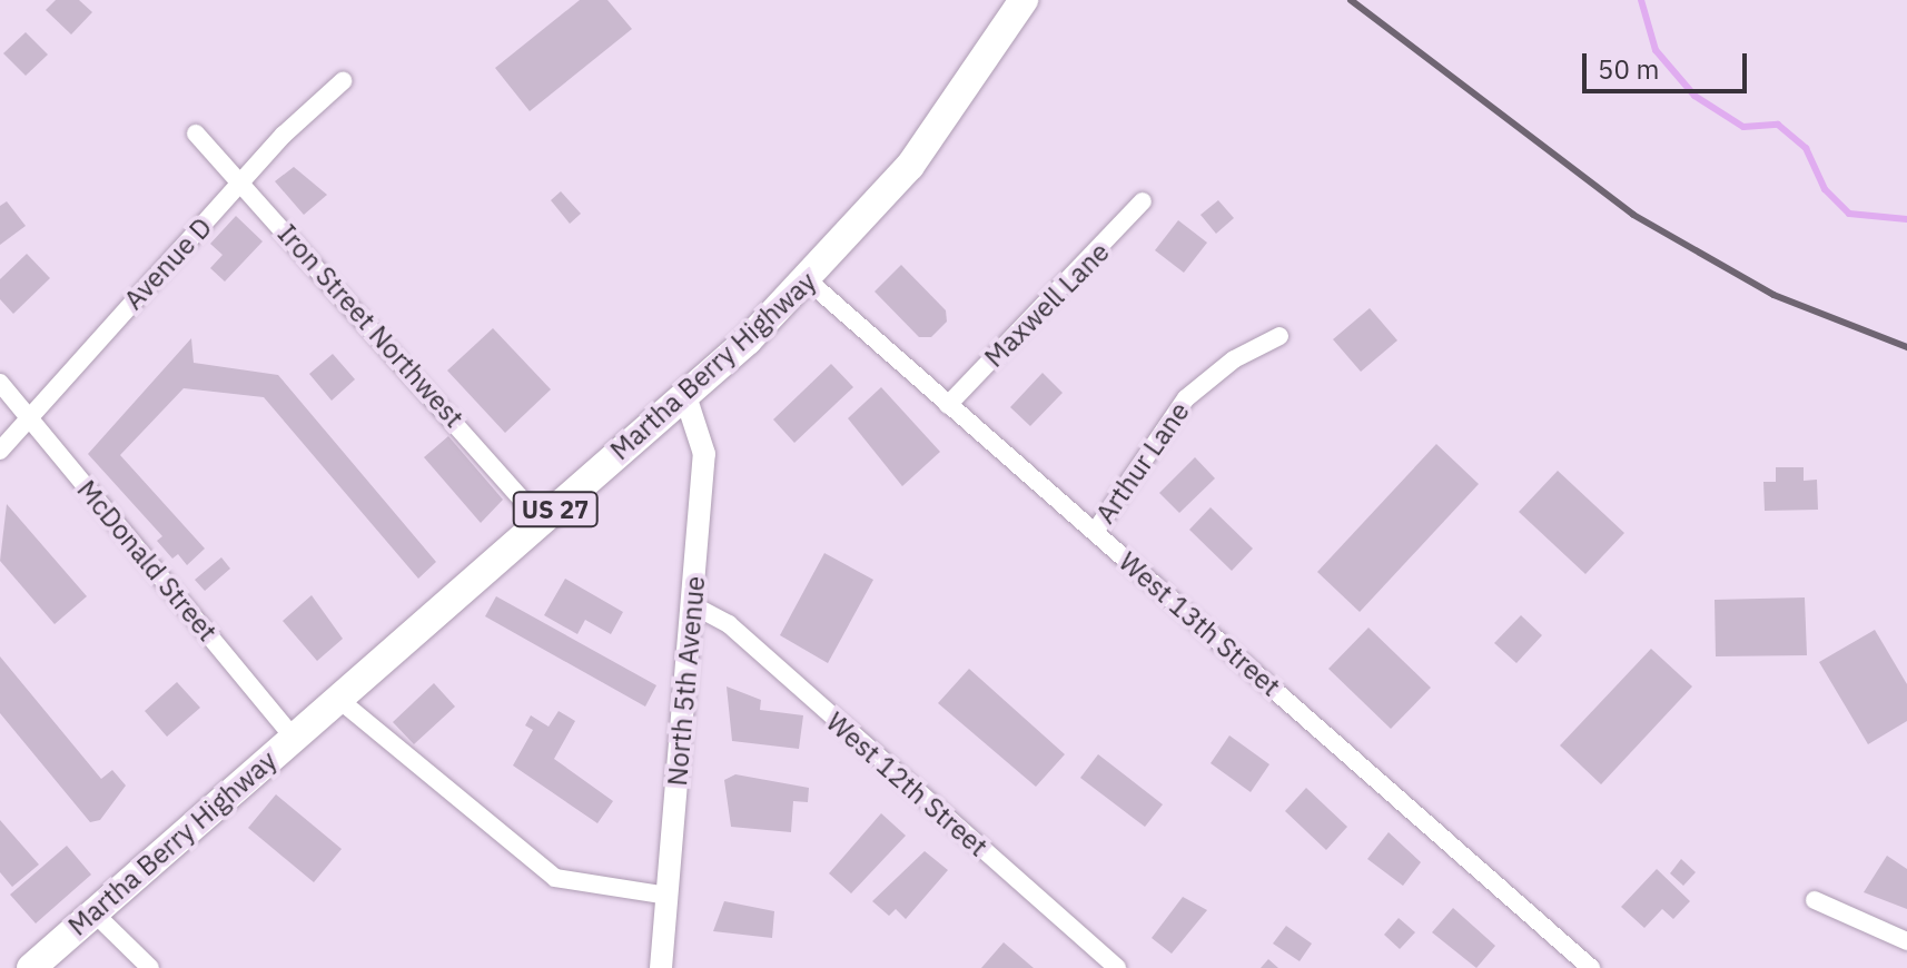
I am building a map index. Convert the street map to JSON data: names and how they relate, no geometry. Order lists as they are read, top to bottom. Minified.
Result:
{"streets":{"main road":["Martha Berry Highway","US 27"],"street":["Avenue D","Maxwell Lane","Iron Street Northwest","Arthur Lane","McDonald Street","West 13th Street","North 5th Avenue","West 12th Street"]},"crossings":[["Avenue D","Iron Street Northwest"],["Avenue D","McDonald Street"],["Maxwell Lane","West 13th Street"],["Iron Street Northwest","Martha Berry Highway"],["Martha Berry Highway","McDonald Street"],["Martha Berry Highway","West 13th Street"],["Martha Berry Highway","North 5th Avenue"],["Arthur Lane","West 13th Street"],["North 5th Avenue","West 12th Street"]],"scale_bar":"50 m"}
